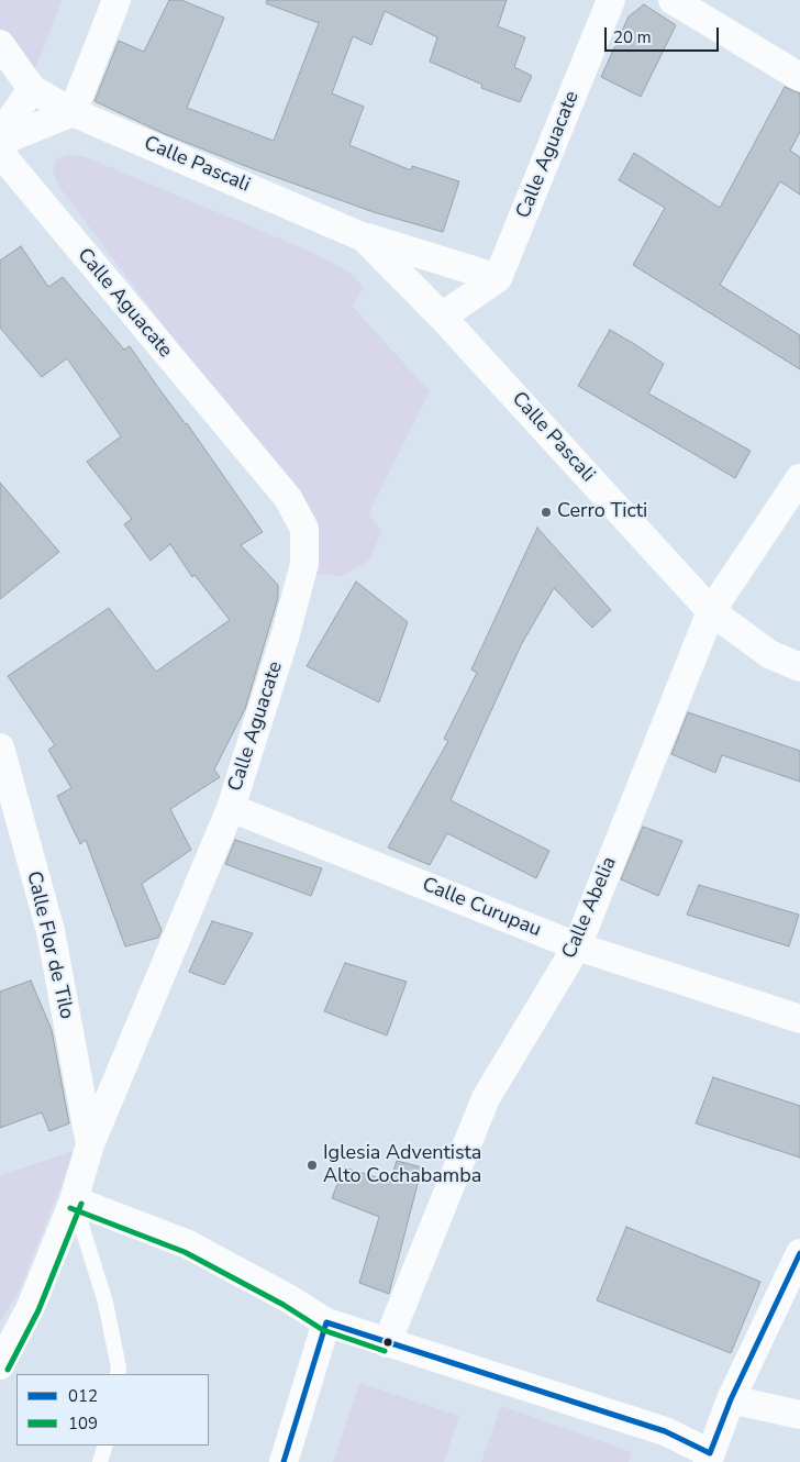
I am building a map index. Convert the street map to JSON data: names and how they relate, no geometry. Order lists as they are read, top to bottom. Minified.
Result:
{"streets":{"street":["Calle Aguacate","Calle Pascali","Calle Curupau","Calle Abelia","Calle Flor de Tilo"]},"crossings":[["Calle Aguacate","Calle Pascali"],["Calle Aguacate","Calle Curupau"],["Calle Aguacate","Calle Flor de Tilo"],["Calle Pascali","Calle Abelia"],["Calle Curupau","Calle Abelia"]],"places":["Cerro Ticti","Iglesia Adventista Alto Cochabamba"],"lines":["transit line 109","transit line 012"],"legend":["012","109"],"scale_bar":"20 m"}
